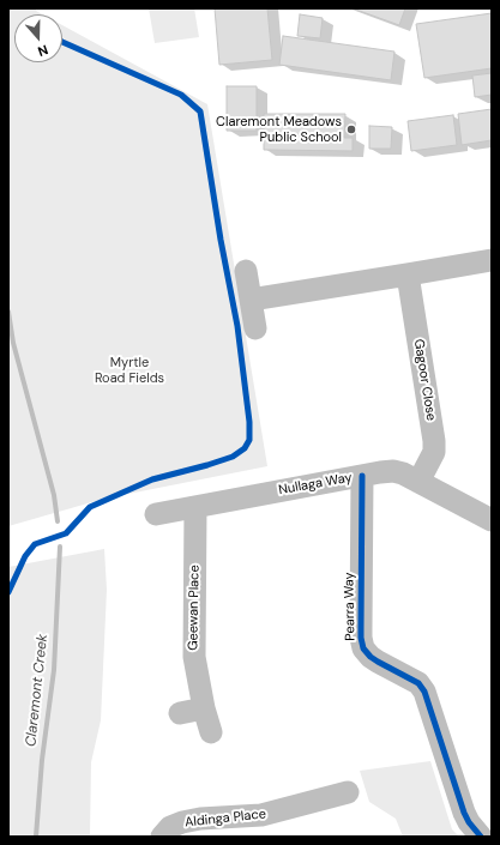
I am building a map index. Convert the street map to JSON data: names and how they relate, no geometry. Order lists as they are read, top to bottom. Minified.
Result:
{"streets":{"street":["Gagoor Close","Nullaga Way","Pearra Way","Geewan Place","Aldinga Place"]},"crossings":[["Gagoor Close","Nullaga Way"],["Nullaga Way","Pearra Way"],["Nullaga Way","Geewan Place"]],"water":["Claremont Creek"],"parks":["Myrtle Road Fields"],"places":["Claremont Meadows Public School"],"north":"bottom"}
